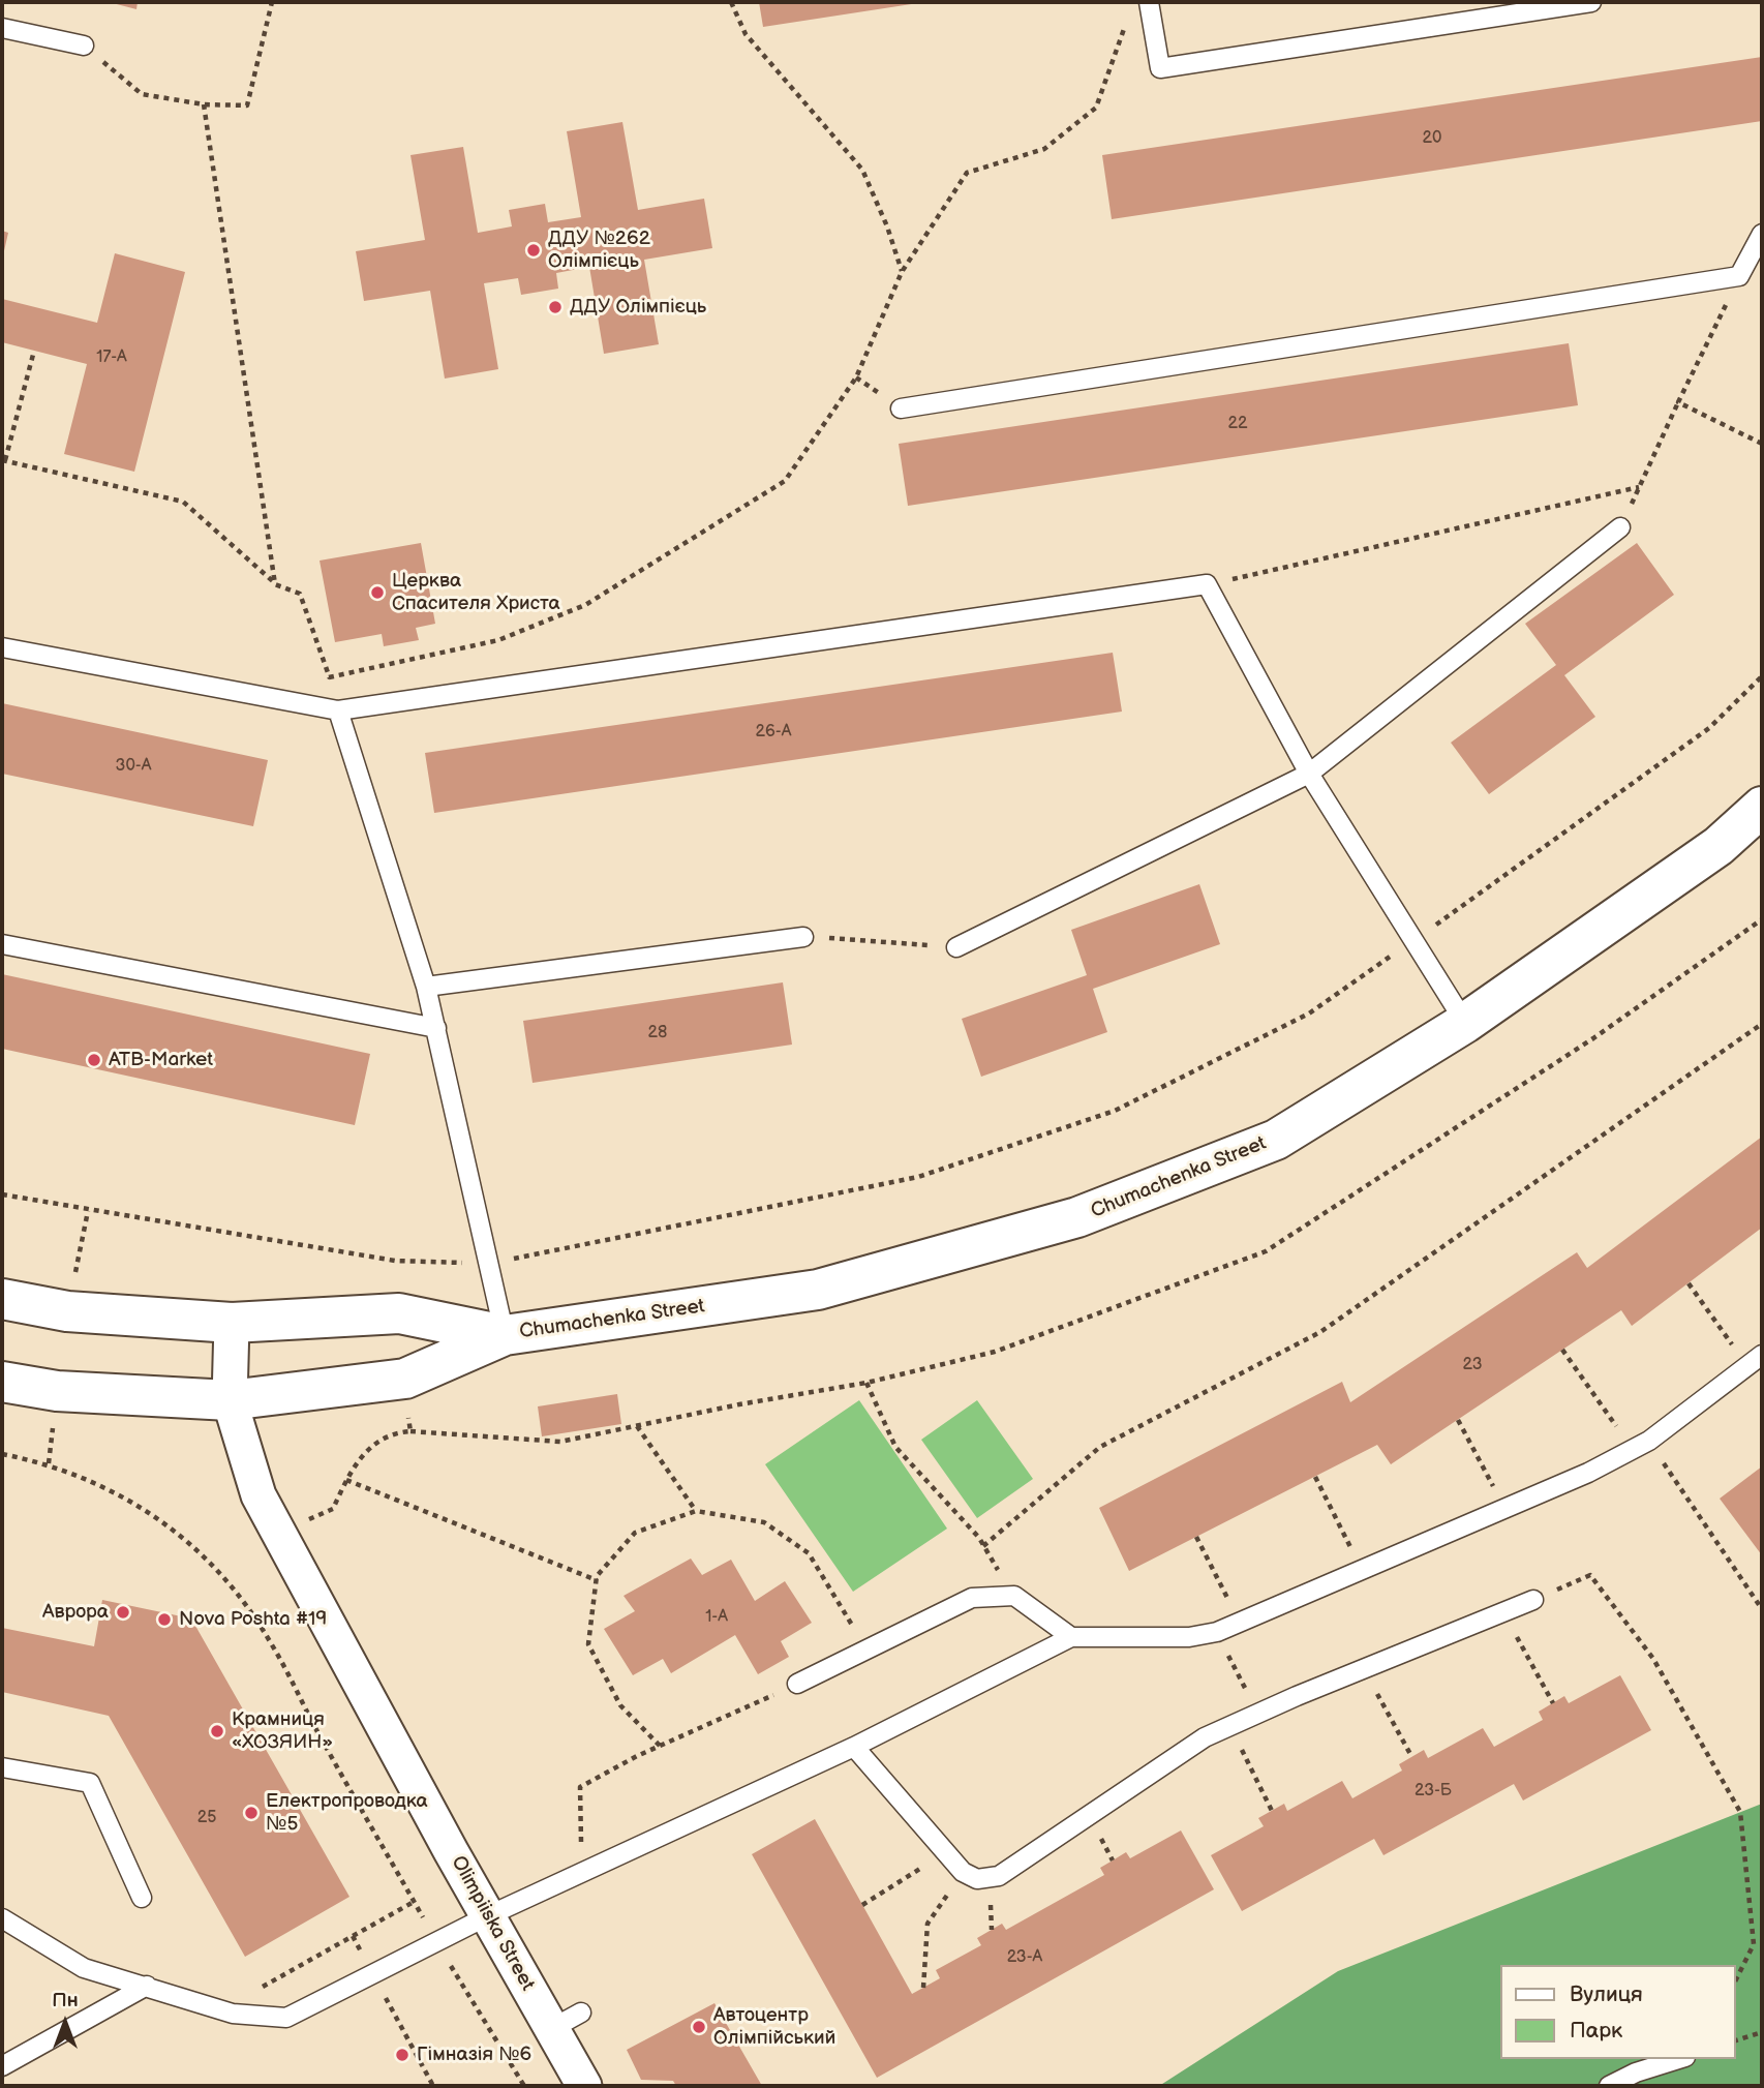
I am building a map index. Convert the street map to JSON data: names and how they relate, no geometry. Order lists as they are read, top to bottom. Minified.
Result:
{"streets":{"street":["Chumachenka Street","Olimpiiska Street"]},"crossings":[["Chumachenka Street","Olimpiiska Street"]],"places":["ДДУ №262 Олімпієць","ДДУ Олімпієць","Церква Спасителя Христа","ATB-Market","Аврора","Nova Poshta #19","Крамниця «ХОЗЯИН»","Електропроводка №5","Автоцентр Олімпійський","Гімназія №6"],"house_numbers":["20","17-А","22","26-А","30-А","28","23","1-А","23-Б","25","23-А"],"legend":["Вулиця","Парк"],"north":"top"}
